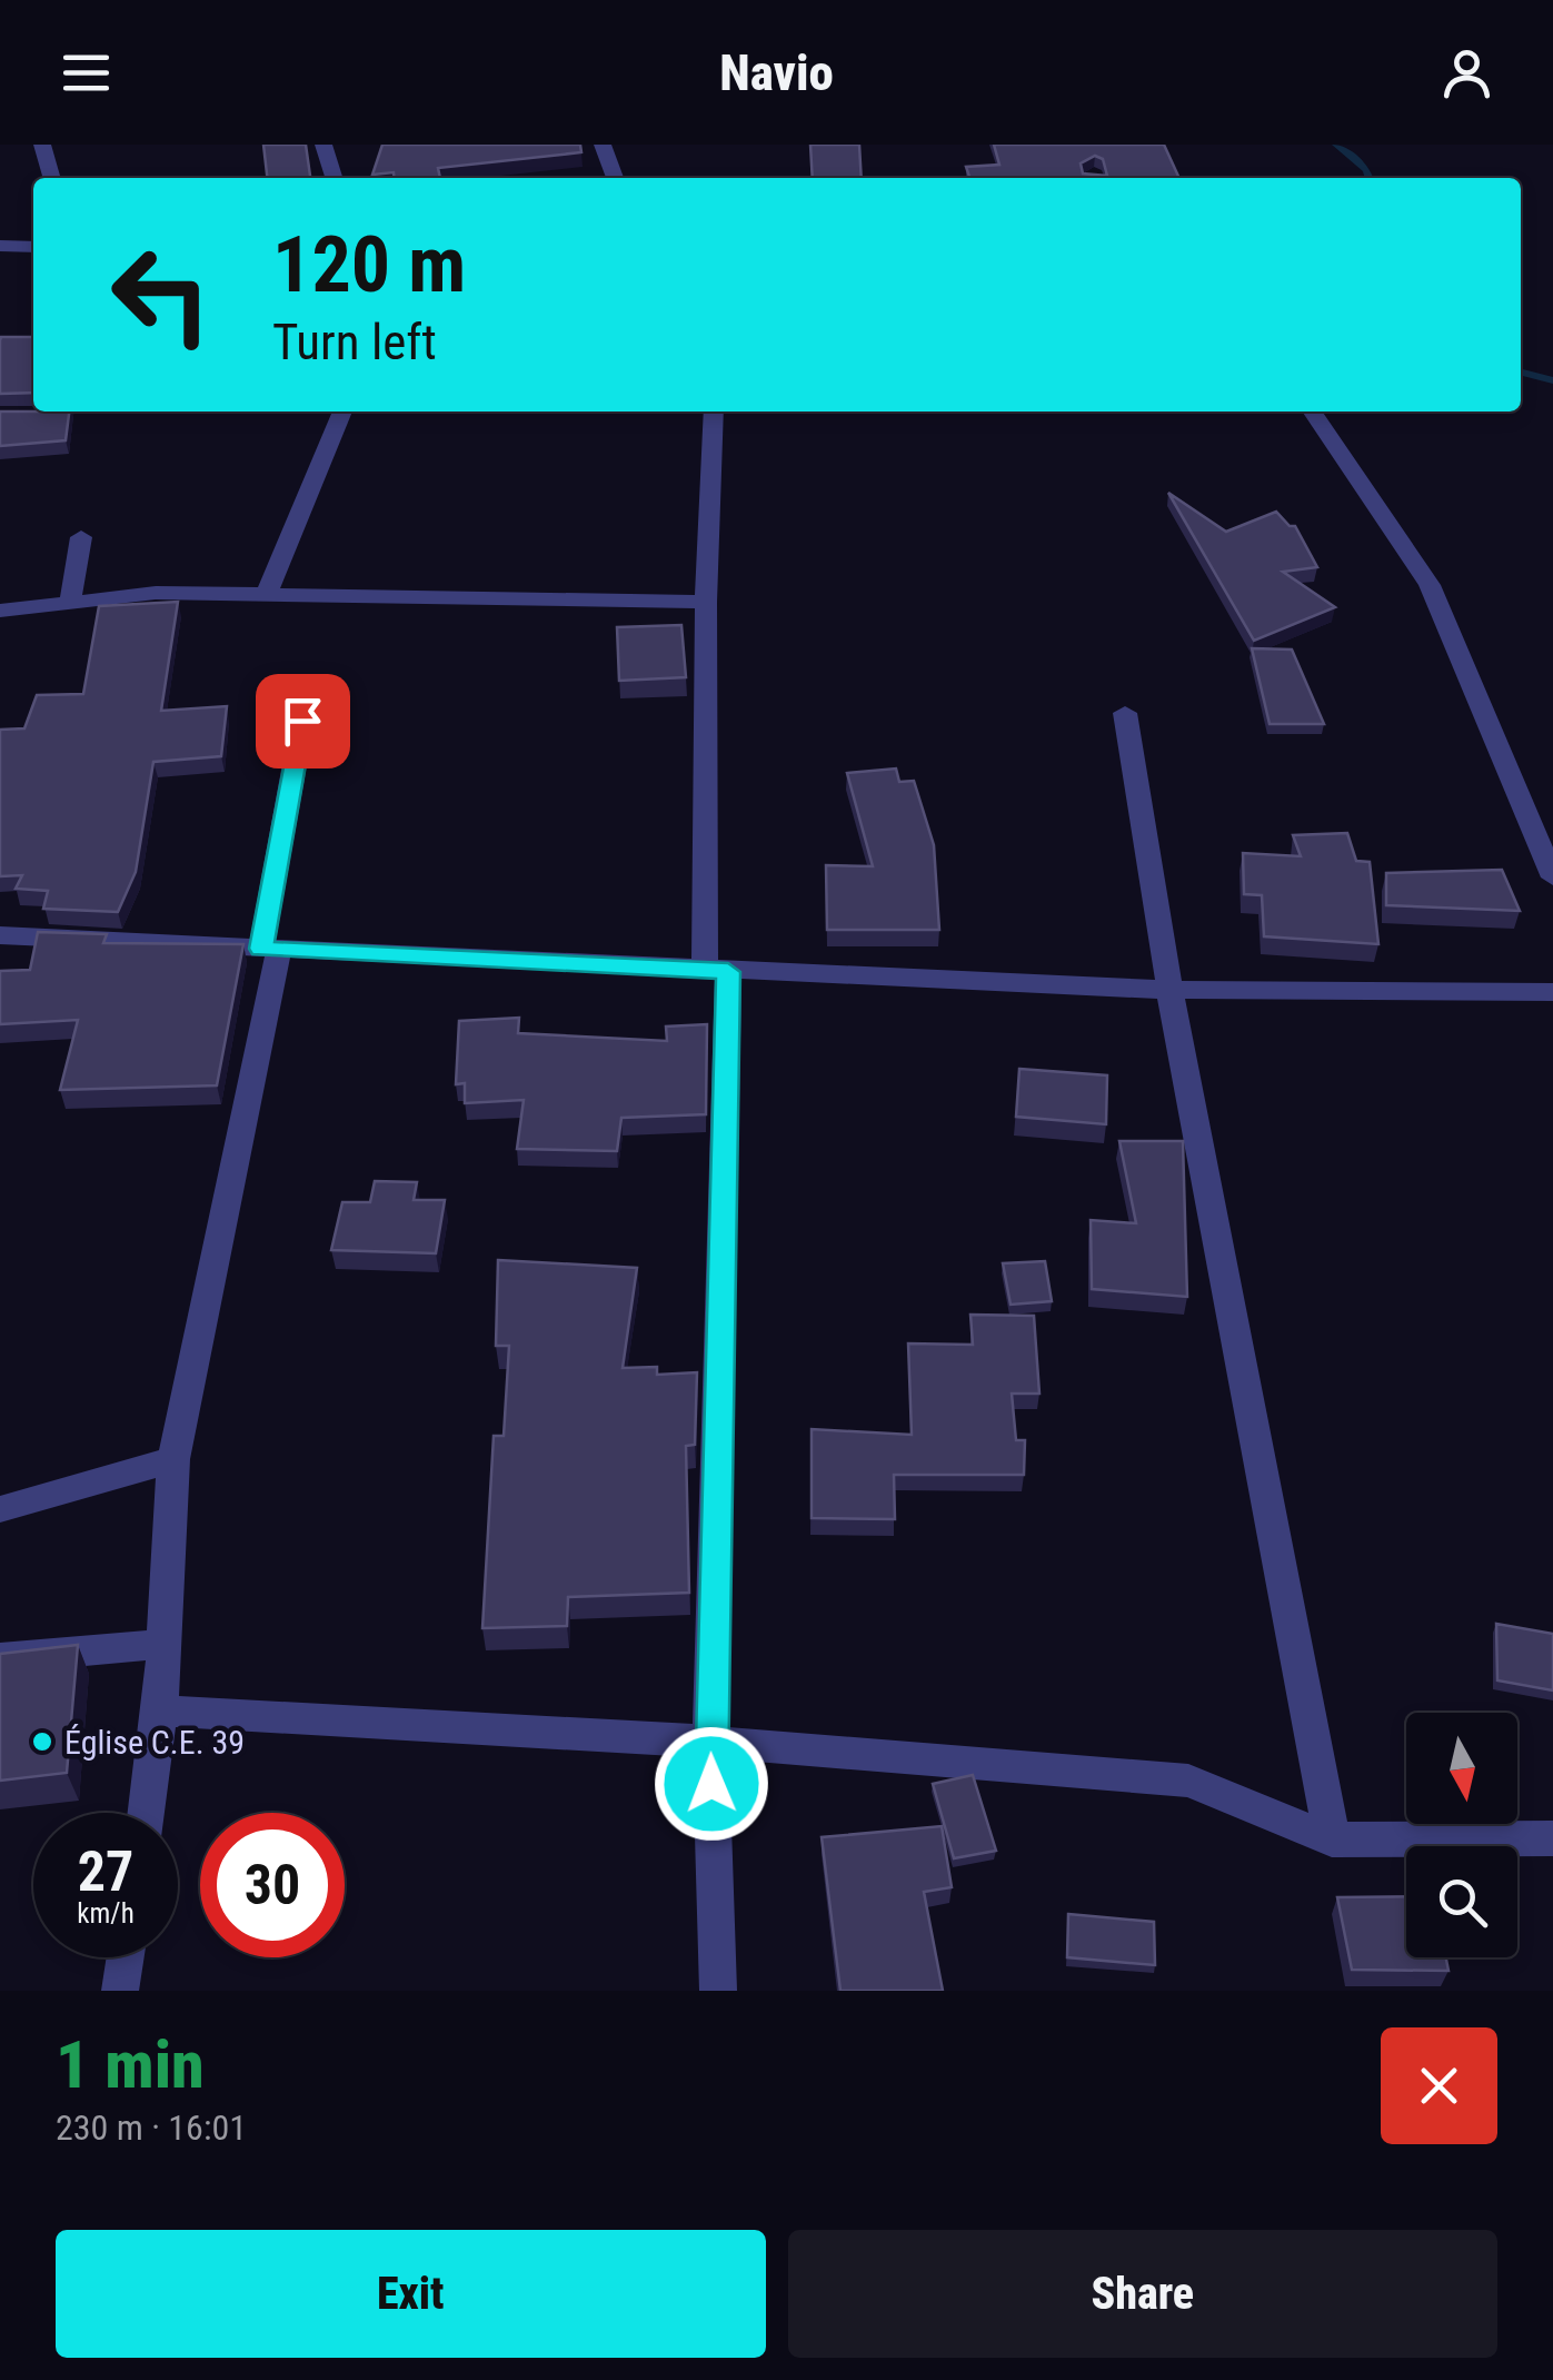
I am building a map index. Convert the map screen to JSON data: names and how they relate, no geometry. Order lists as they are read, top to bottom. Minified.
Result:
{"places":["Église C.E. 39"],"north":"bottom","page":{"header":"Navio","turn":["120 m","Turn left"],"speed":"27 km/h","limit":"30","heading":["1 min","230 m · 16:01"],"buttons":["Exit","Share"]}}
